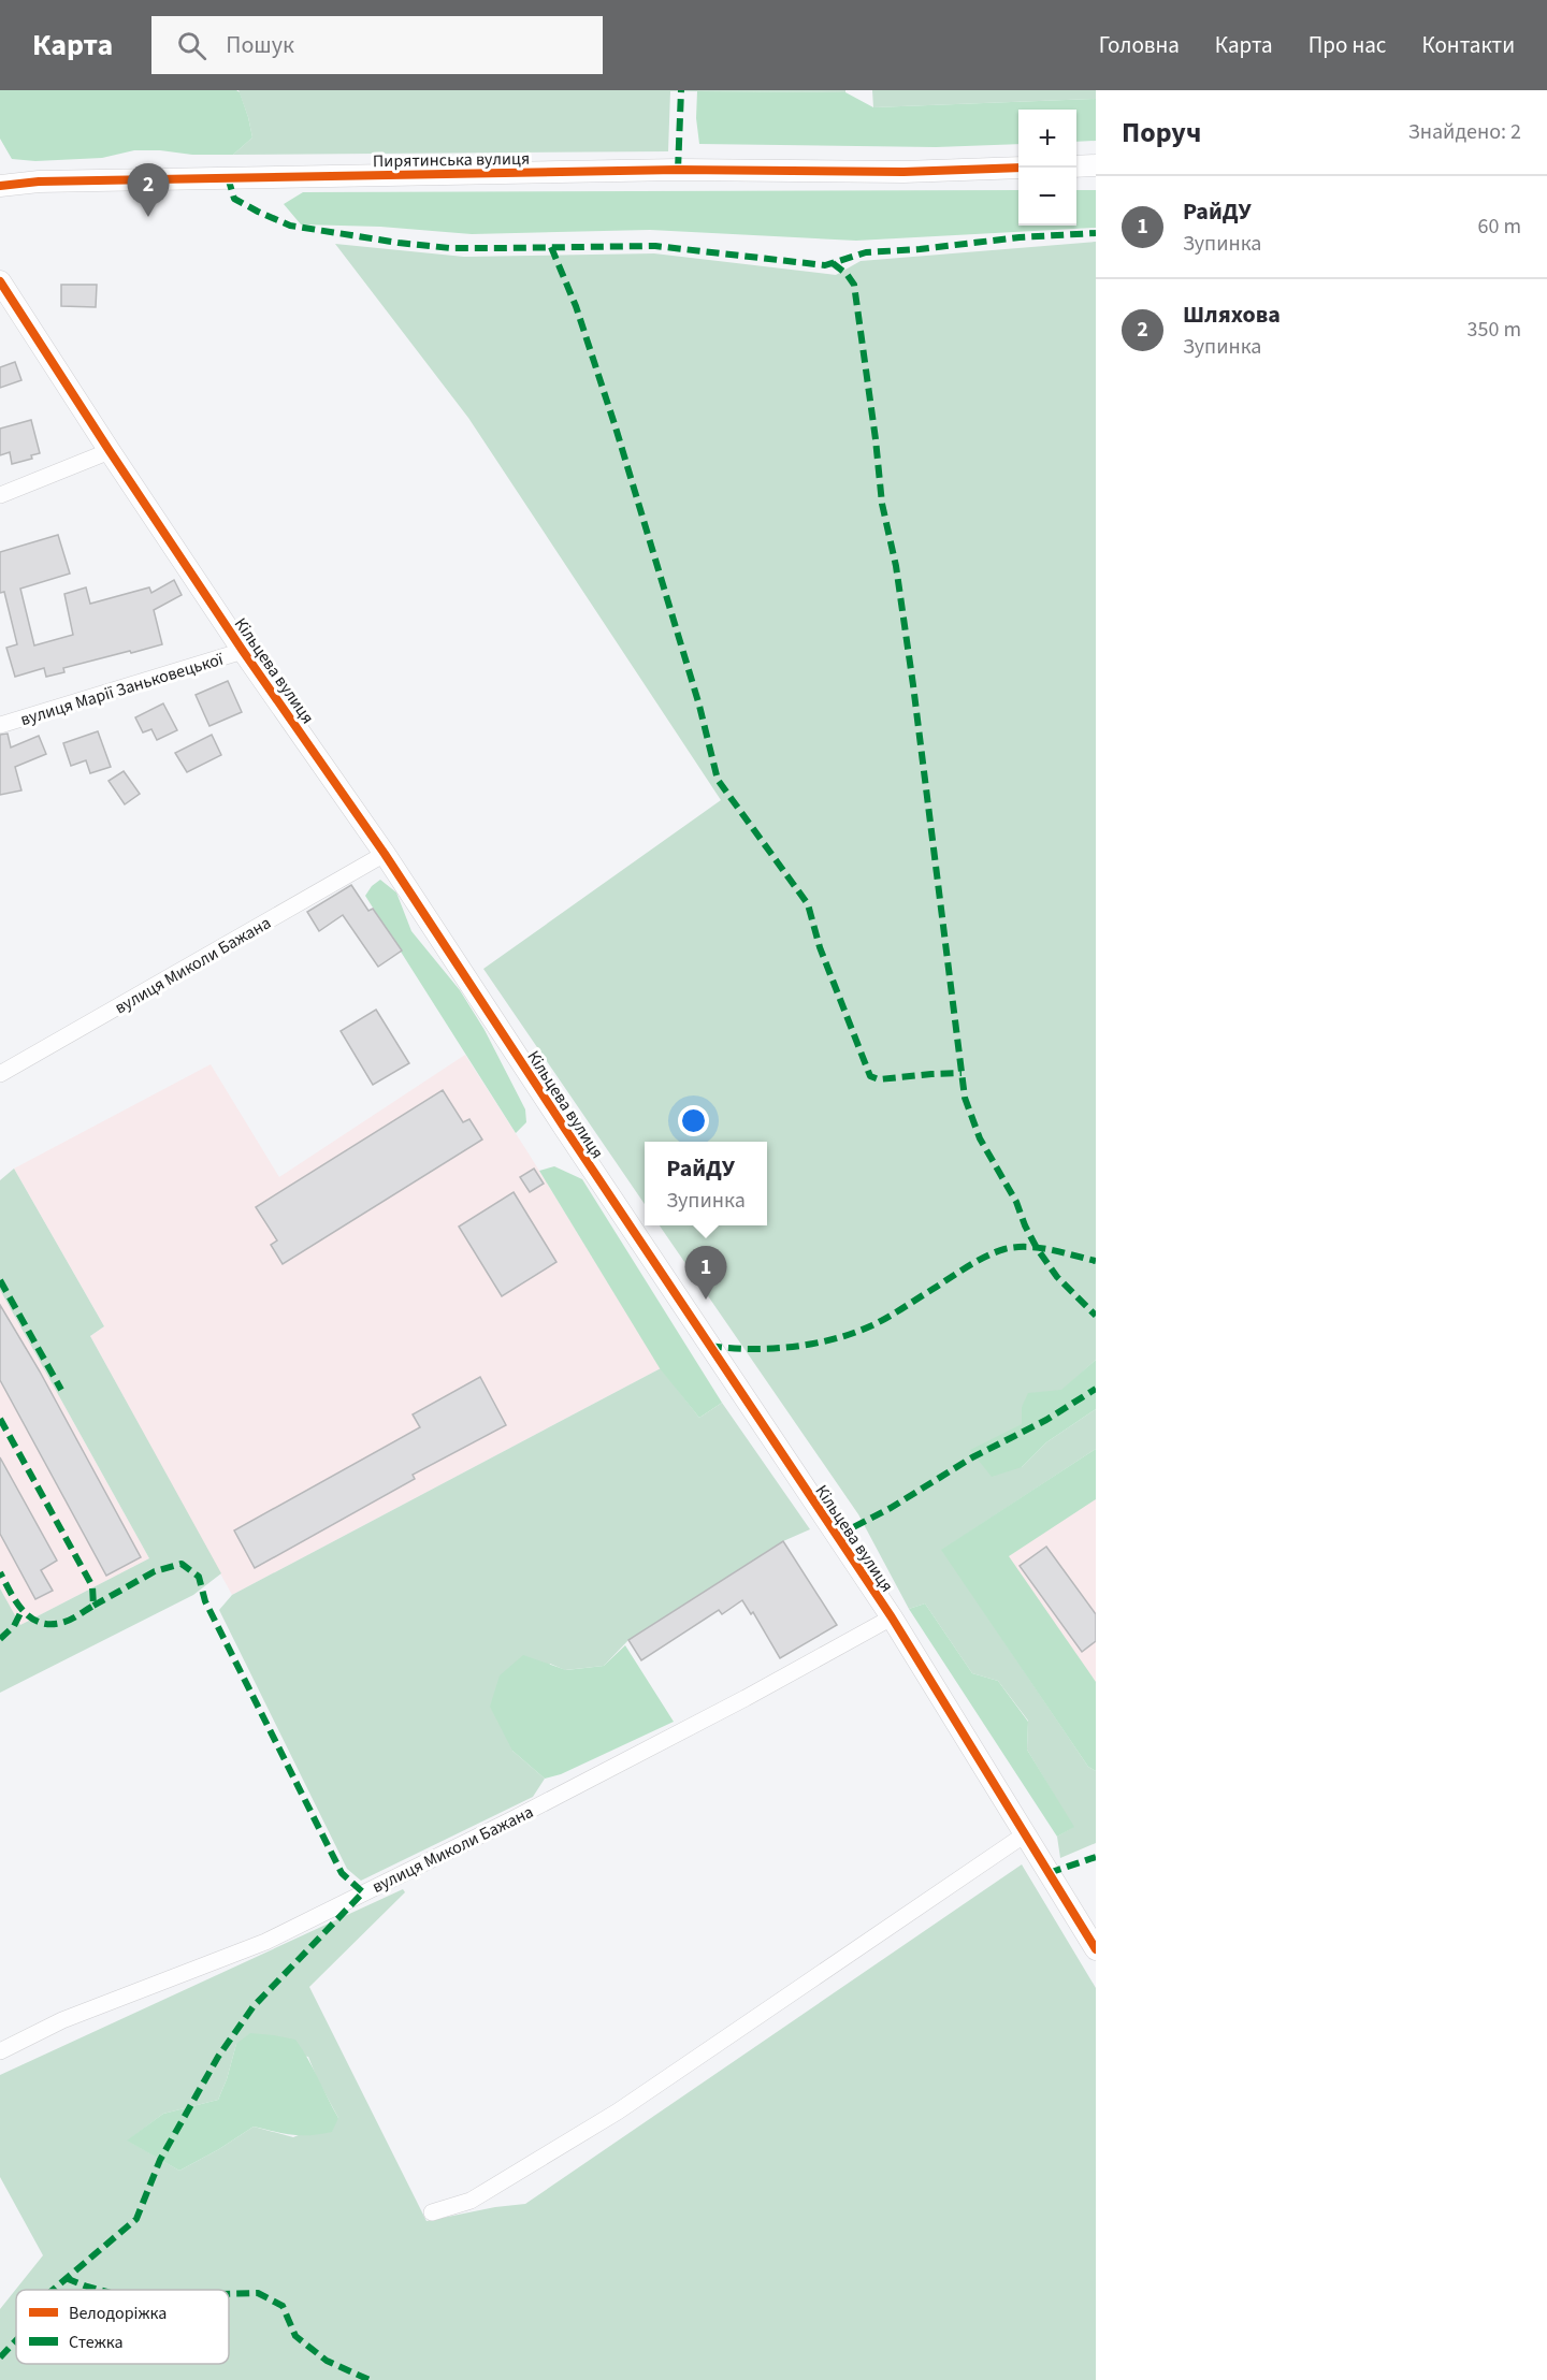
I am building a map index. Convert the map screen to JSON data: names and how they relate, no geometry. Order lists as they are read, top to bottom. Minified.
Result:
{"streets":{"street":["Пирятинська вулиця","Кільцева вулиця","вулиця Марії Заньковецької","вулиця Миколи Бажана"]},"crossings":[["Кільцева вулиця","вулиця Марії Заньковецької"],["Кільцева вулиця","вулиця Миколи Бажана"]],"legend":["Велодоріжка","Стежка"],"page":{"header":"Карта","search":"Пошук","nav":["Головна","Карта","Про нас","Контакти"],"heading":["Поруч","Знайдено: 2"],"map_buttons":["+","−"],"pins":["2","1"],"list":[{"mark":"1","name":"РайДУ","note":"Зупинка","value":"60 m"},{"mark":"2","name":"Шляхова","note":"Зупинка","value":"350 m"}],"popup":["РайДУ","Зупинка"]}}
